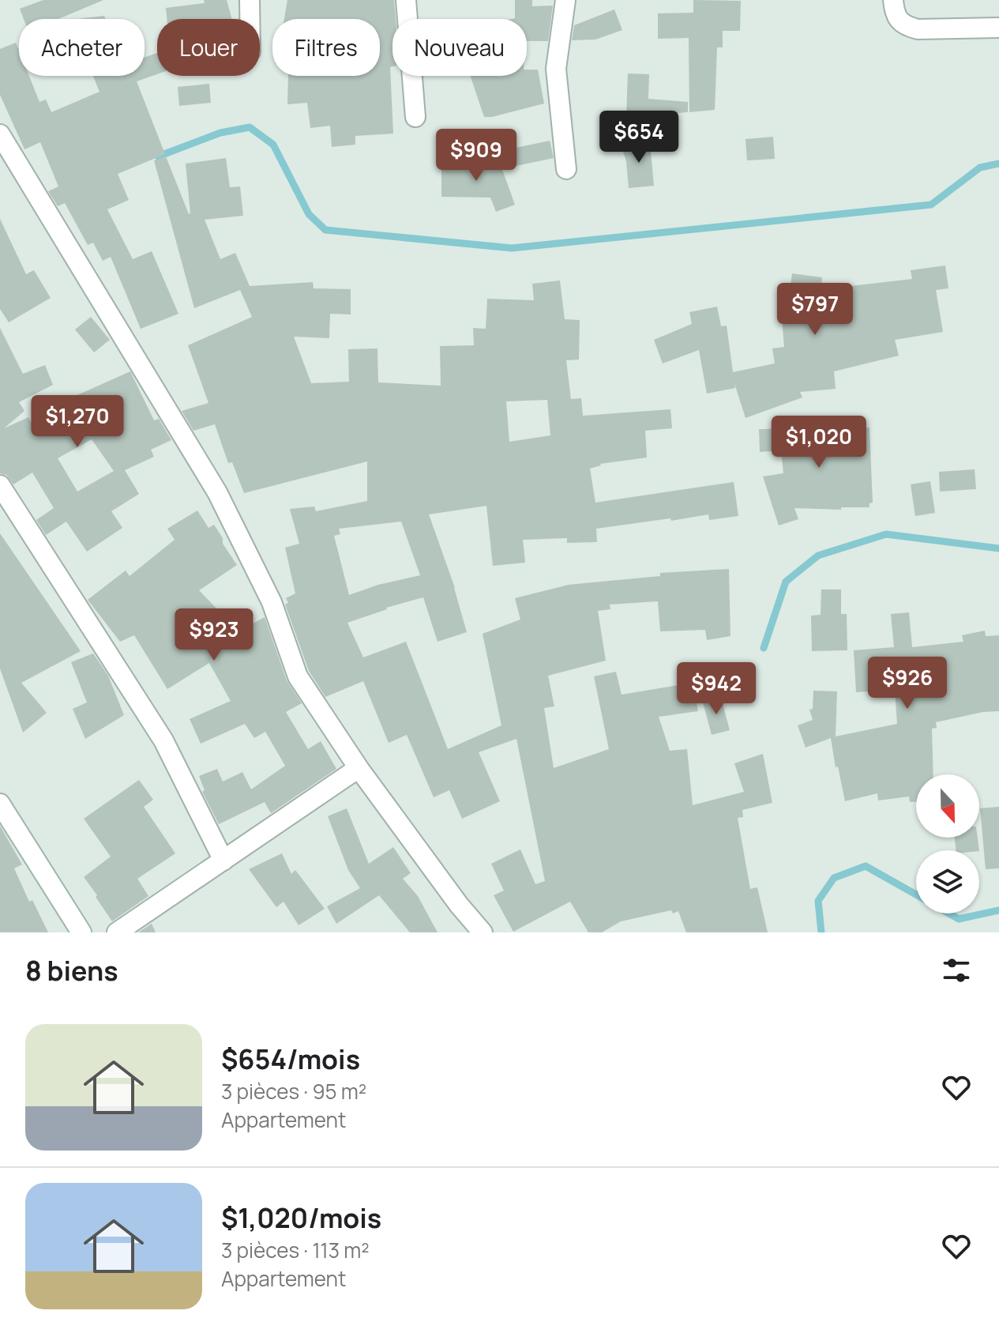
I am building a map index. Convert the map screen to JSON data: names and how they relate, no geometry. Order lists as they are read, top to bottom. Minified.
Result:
{"north":"bottom","page":{"chip":["Acheter","Louer","Filtres","Nouveau"],"price":["$654","$909","$797","$1,270","$1,020","$923","$926","$942"],"heading":"8 biens","list":[{"name":"$654/mois","note":"3 pièces · 95 m² · Appartement"},{"name":"$1,020/mois","note":"3 pièces · 113 m² · Appartement"}]}}
